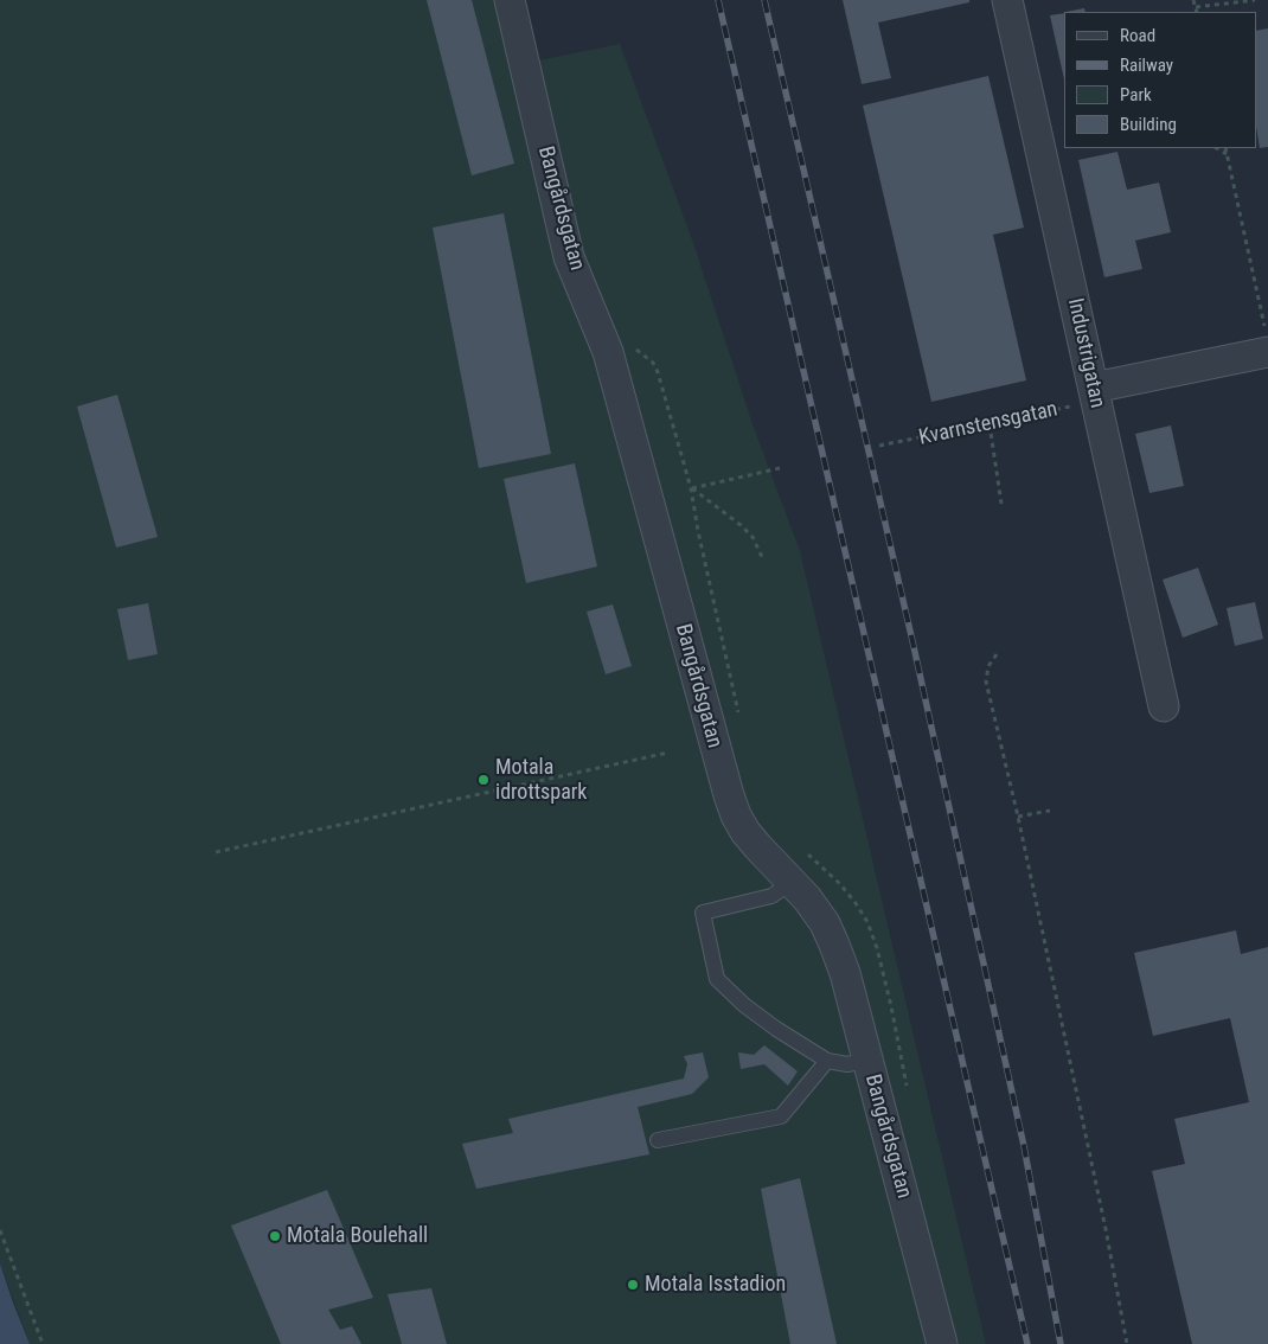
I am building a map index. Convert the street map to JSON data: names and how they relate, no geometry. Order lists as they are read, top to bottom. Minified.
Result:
{"streets":{"street":["Bangårdsgatan","Industrigatan"],"path":["Kvarnstensgatan"]},"crossings":[["Industrigatan","Kvarnstensgatan"]],"places":["Motala idrottspark","Motala Boulehall","Motala Isstadion"],"legend":["Road","Railway","Park","Building"]}
